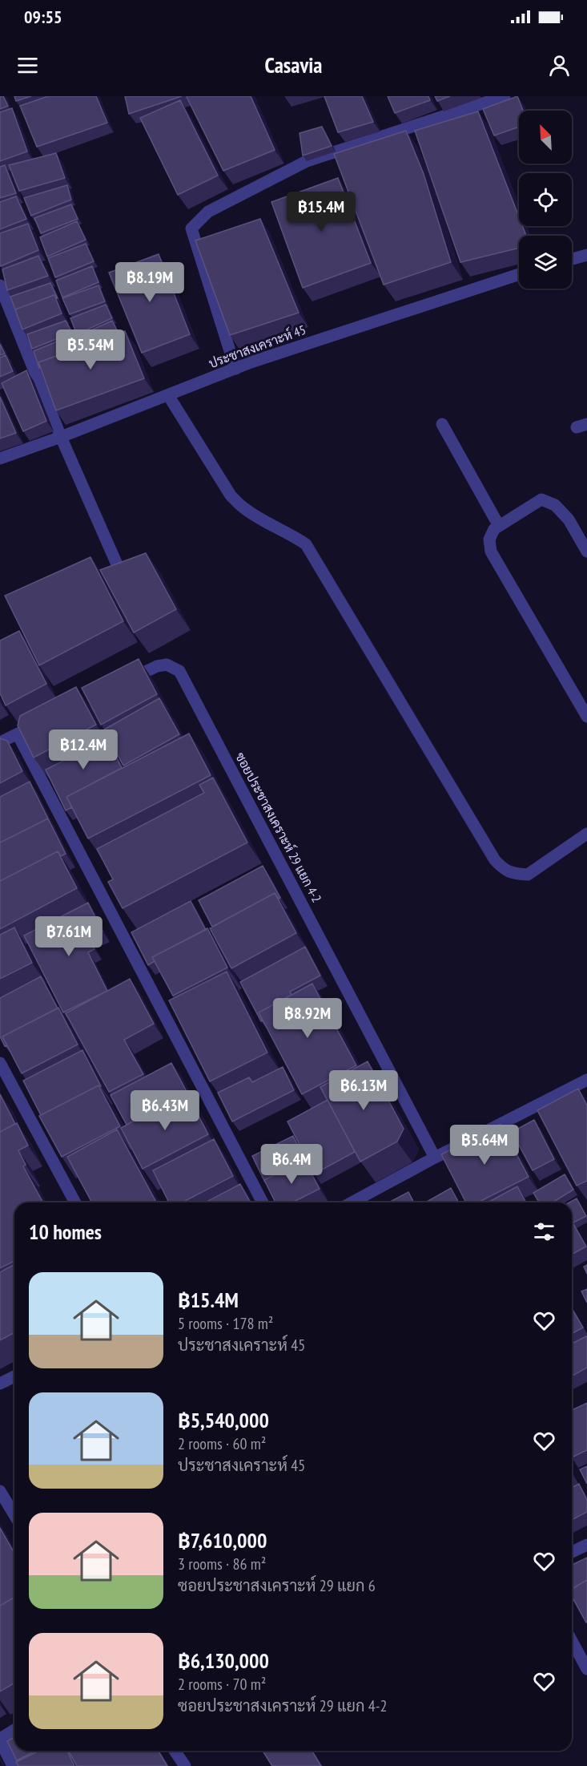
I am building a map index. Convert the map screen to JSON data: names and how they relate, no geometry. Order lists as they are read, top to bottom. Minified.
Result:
{"streets":{"street":["ประชาสงเคราะห์ 45","ซอยประชาสงเคราะห์ 29 แยก 4-2"]},"north":"top left","page":{"status":"09:55","header":"Casavia","price":["฿15.4M","฿8.19M","฿5.54M","฿12.4M","฿7.61M","฿8.92M","฿6.13M","฿6.43M","฿5.64M","฿6.4M"],"heading":"10 homes","list":[{"name":"฿15.4M","note":"5 rooms · 178 m² · ประชาสงเคราะห์ 45"},{"name":"฿5,540,000","note":"2 rooms · 60 m² · ประชาสงเคราะห์ 45"},{"name":"฿7,610,000","note":"3 rooms · 86 m² · ซอยประชาสงเคราะห์ 29 แยก 6"},{"name":"฿6,130,000","note":"2 rooms · 70 m² · ซอยประชาสงเคราะห์ 29 แยก 4-2"}]}}
